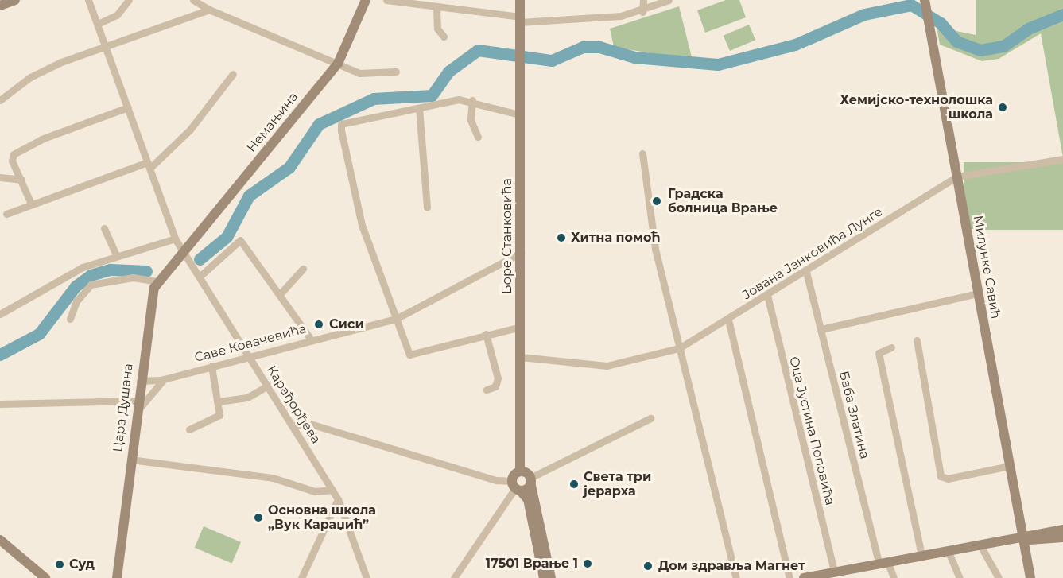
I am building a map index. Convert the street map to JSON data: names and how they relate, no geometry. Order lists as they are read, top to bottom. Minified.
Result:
{"streets":{"street":["Немањина","Боре Станковића","Јована Јанковића Лунге","Милунке Савић","Саве Ковачевића","Карађорђева","Цара Душана","Баба Златина","Оца Јустина Поповића"]},"crossings":[["Немањина","Карађорђева"],["Немањина","Цара Душана"],["Боре Станковића","Јована Јанковића Лунге"],["Боре Станковића","Саве Ковачевића"],["Јована Јанковића Лунге","Милунке Савић"],["Јована Јанковића Лунге","Баба Златина"],["Јована Јанковића Лунге","Оца Јустина Поповића"],["Саве Ковачевића","Карађорђева"],["Саве Ковачевића","Цара Душана"],["Карађорђева","Цара Душана"]],"places":["Хемијско-технолошка школа","Градска болница Врање","Хитна помоћ","Сиси","Света три јерарха","Основна школа „Вук Караџић”","17501 Врање 1","Суд","Дом здравља Магнет"]}
